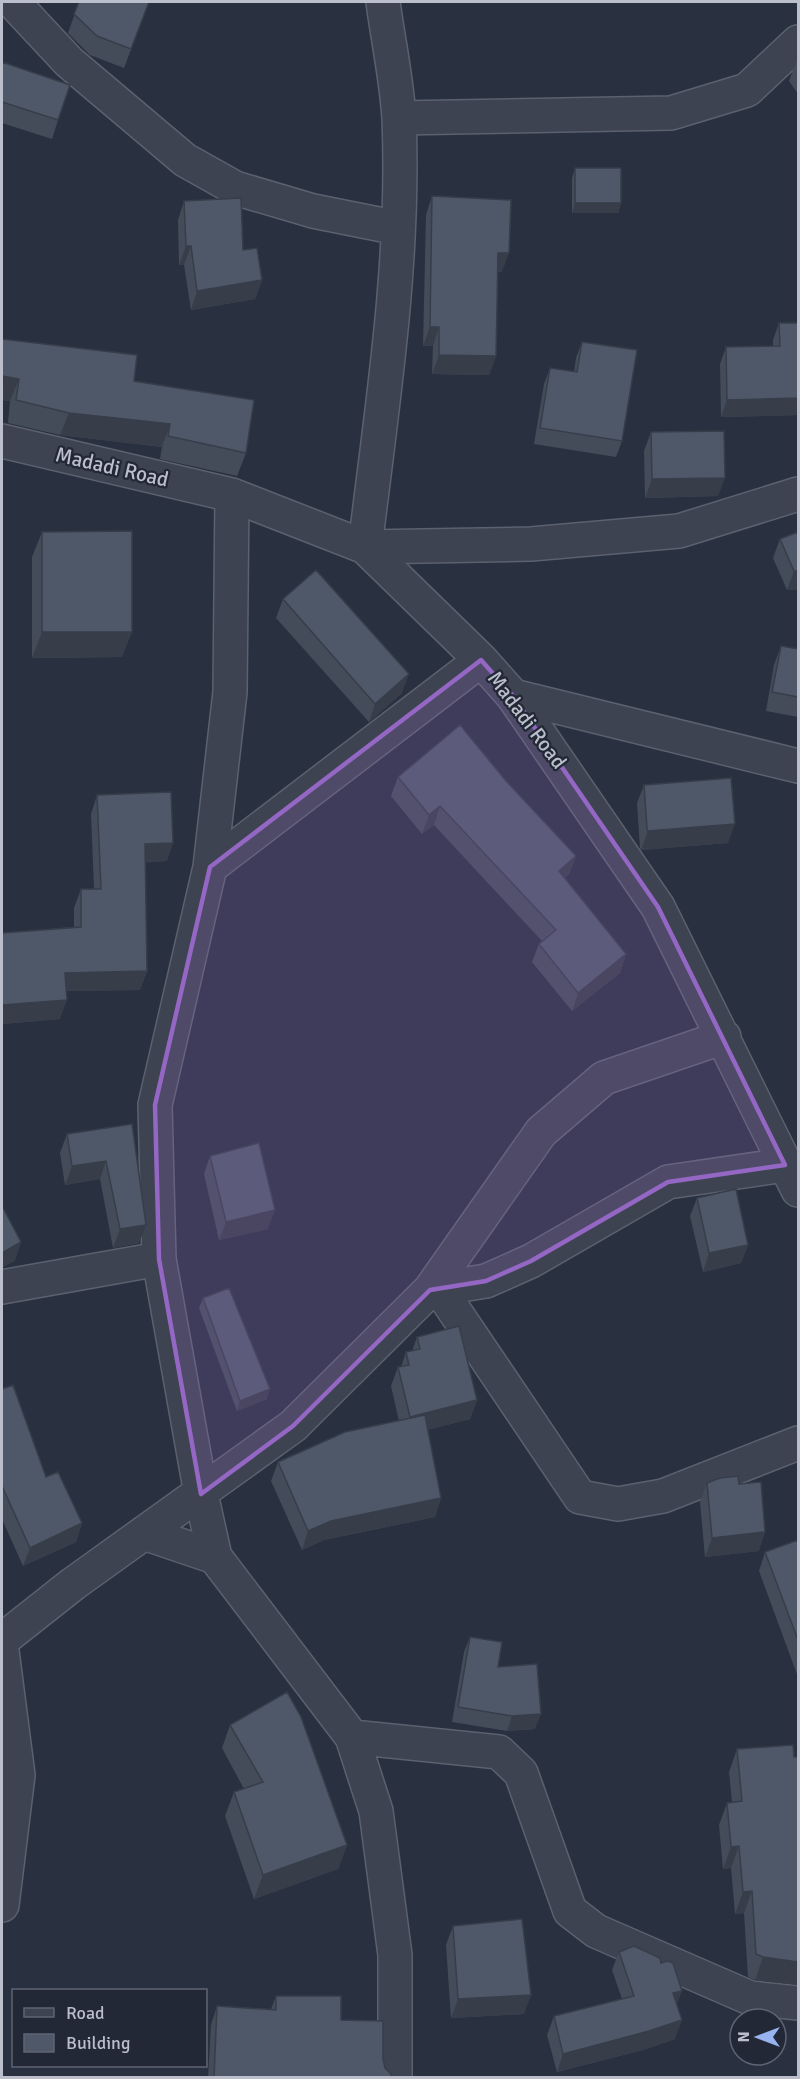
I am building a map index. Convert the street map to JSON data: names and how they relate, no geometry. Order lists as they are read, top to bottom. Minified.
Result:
{"streets":{"street":["Madadi Road"]},"legend":["Road","Building"],"north":"left"}
